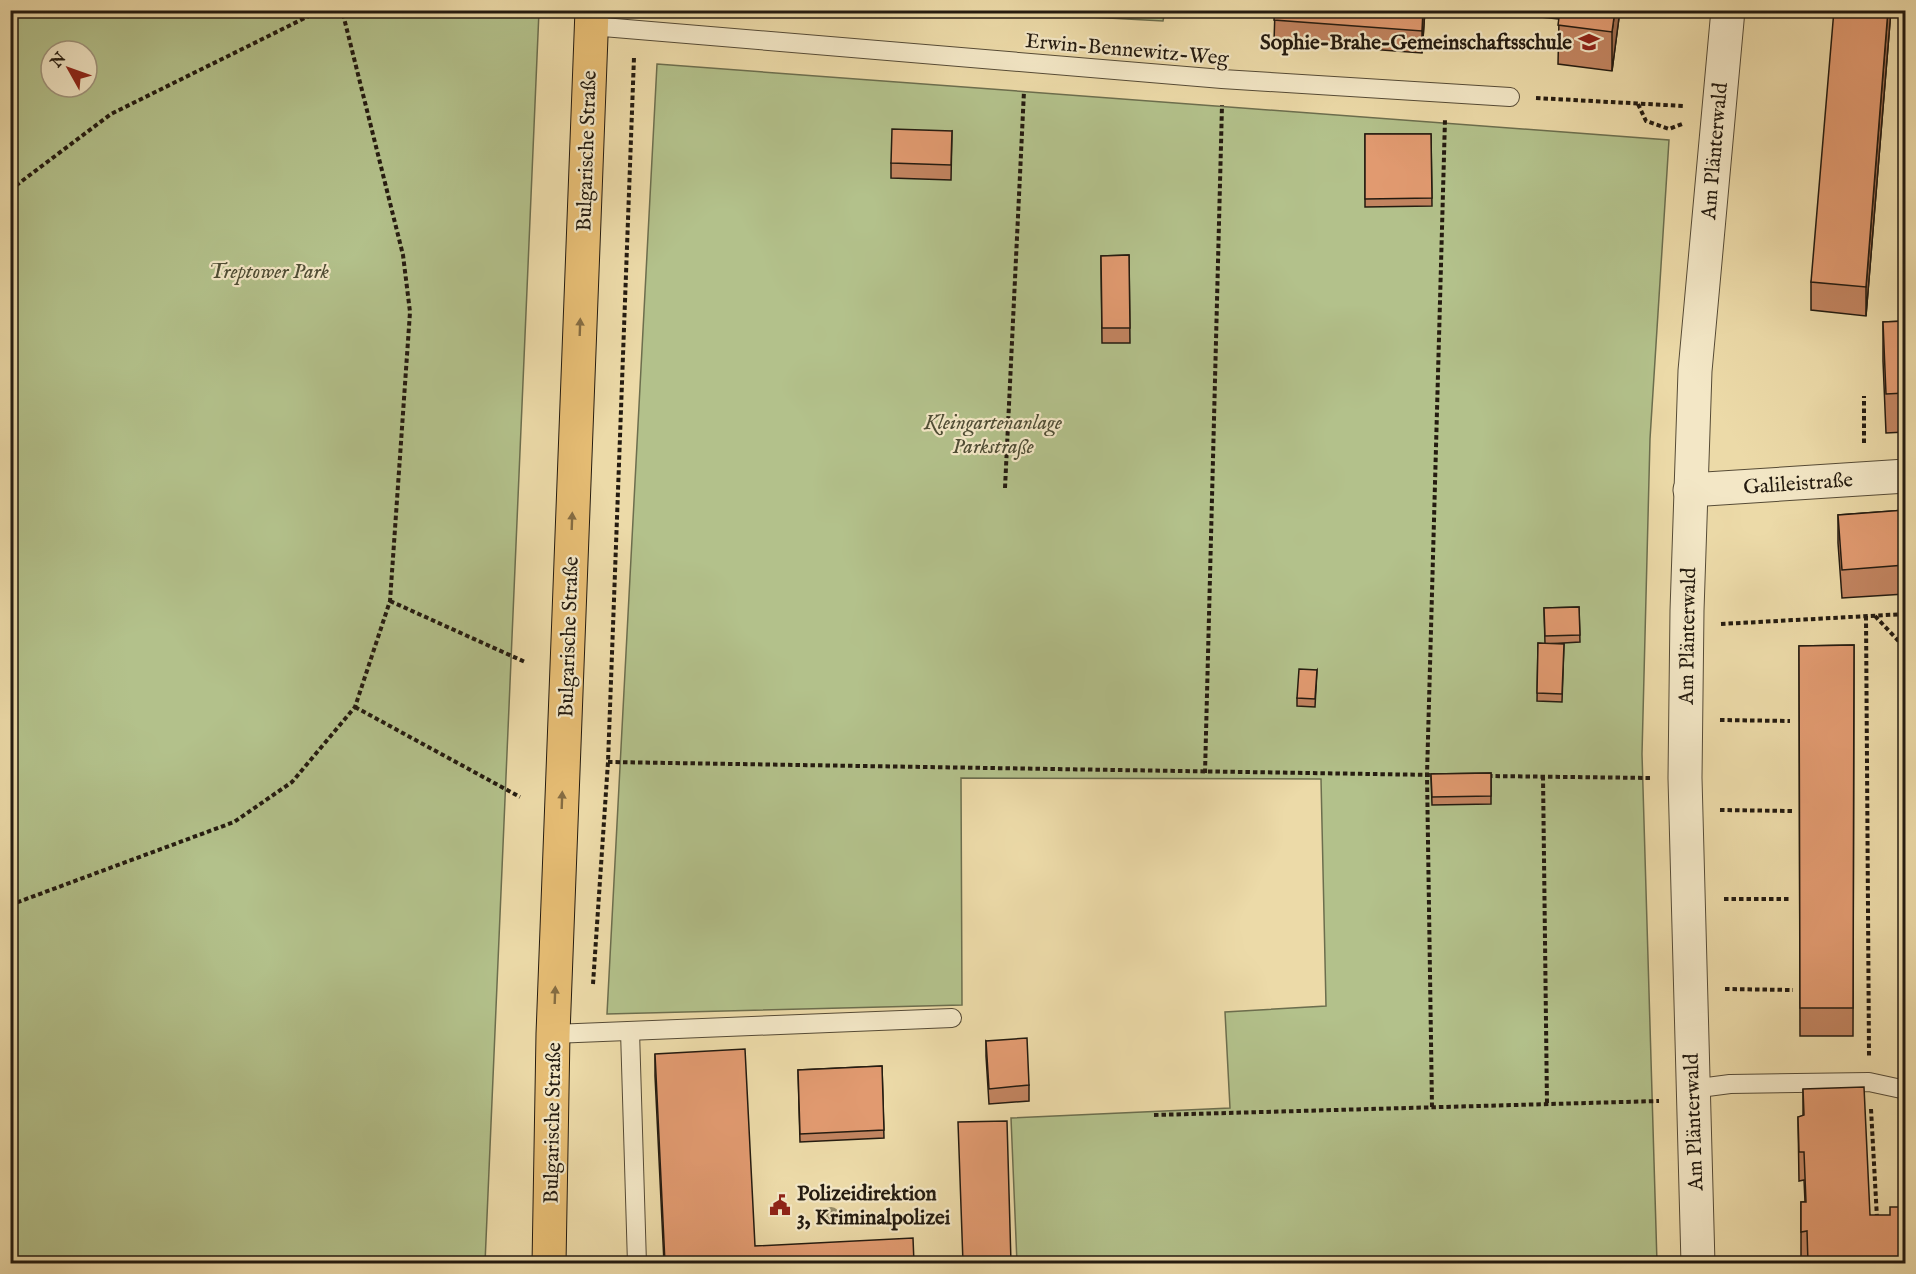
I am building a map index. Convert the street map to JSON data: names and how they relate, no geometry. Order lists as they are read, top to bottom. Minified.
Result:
{"streets":{"main road":["Bulgarische Straße"],"street":["Am Plänterwald","Galileistraße"],"lane":["Erwin-Bennewitz-Weg"]},"crossings":[["Erwin-Bennewitz-Weg","Bulgarische Straße"],["Am Plänterwald","Galileistraße"]],"one_way":["Bulgarische Straße"],"parks":["Treptower Park","Kleingartenanlage Parkstraße"],"places":{"school or university":["Sophie-Brahe-Gemeinschaftsschule"],"public building":["Polizeidirektion 3, Kriminalpolizei"]},"north":"top left"}
